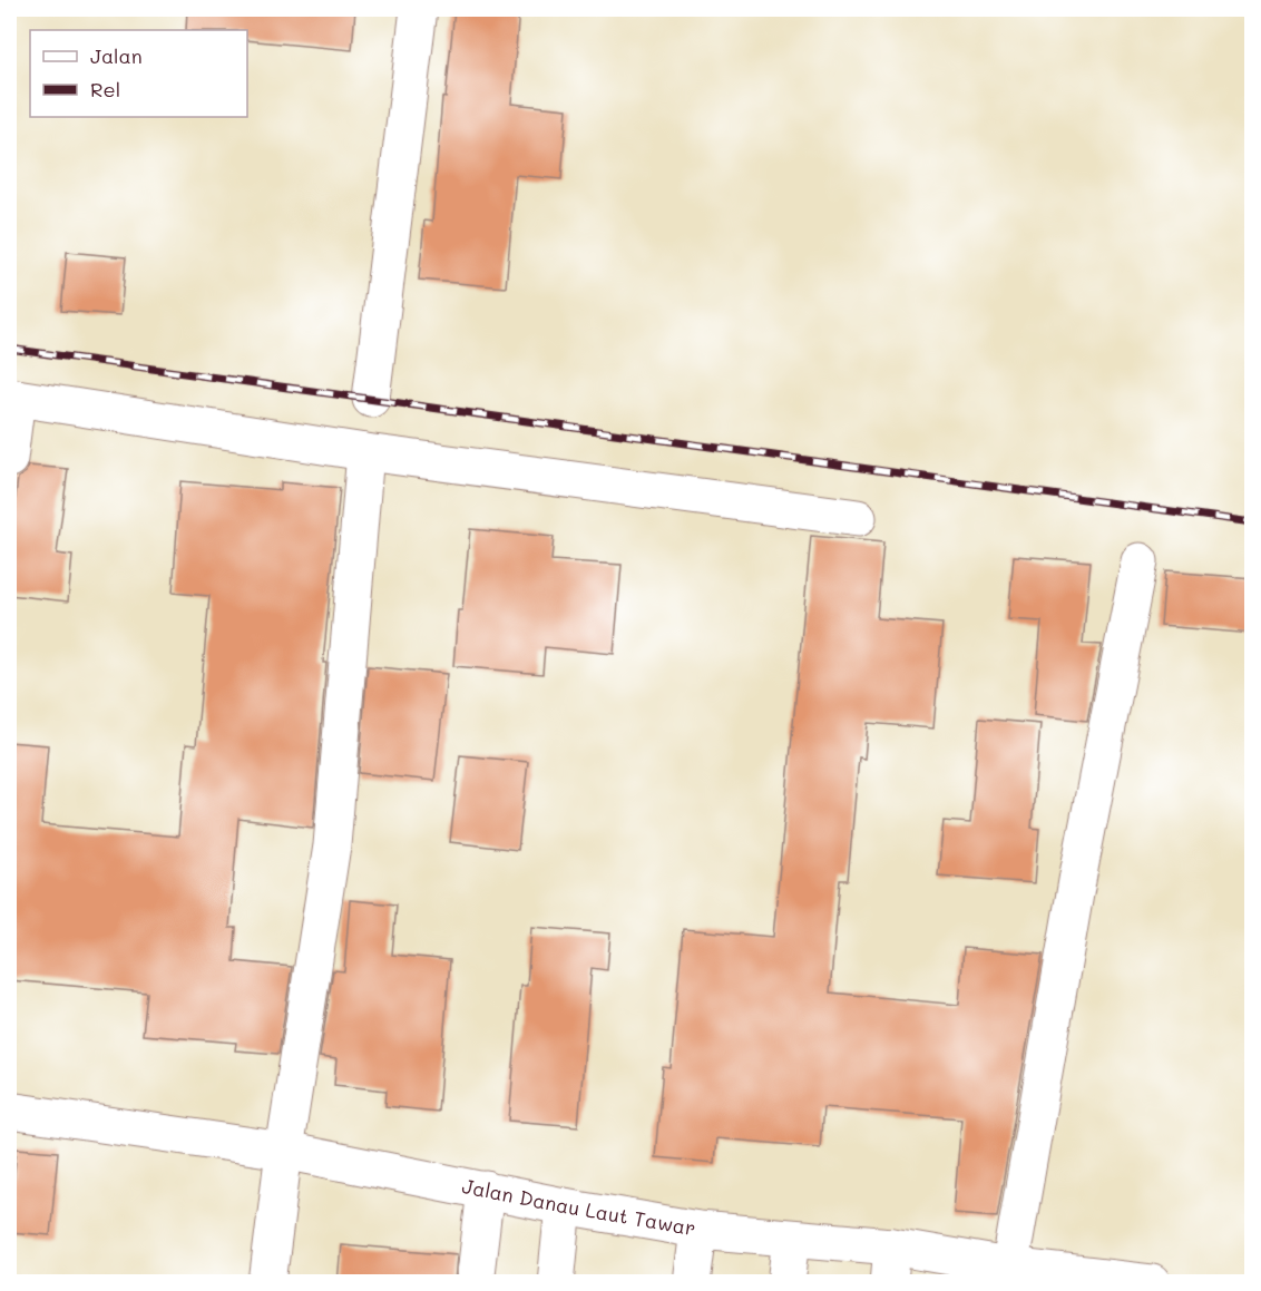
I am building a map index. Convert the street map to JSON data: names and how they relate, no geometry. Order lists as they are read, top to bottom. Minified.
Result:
{"streets":{"street":["Jalan Danau Laut Tawar"]},"legend":["Jalan","Rel"]}
